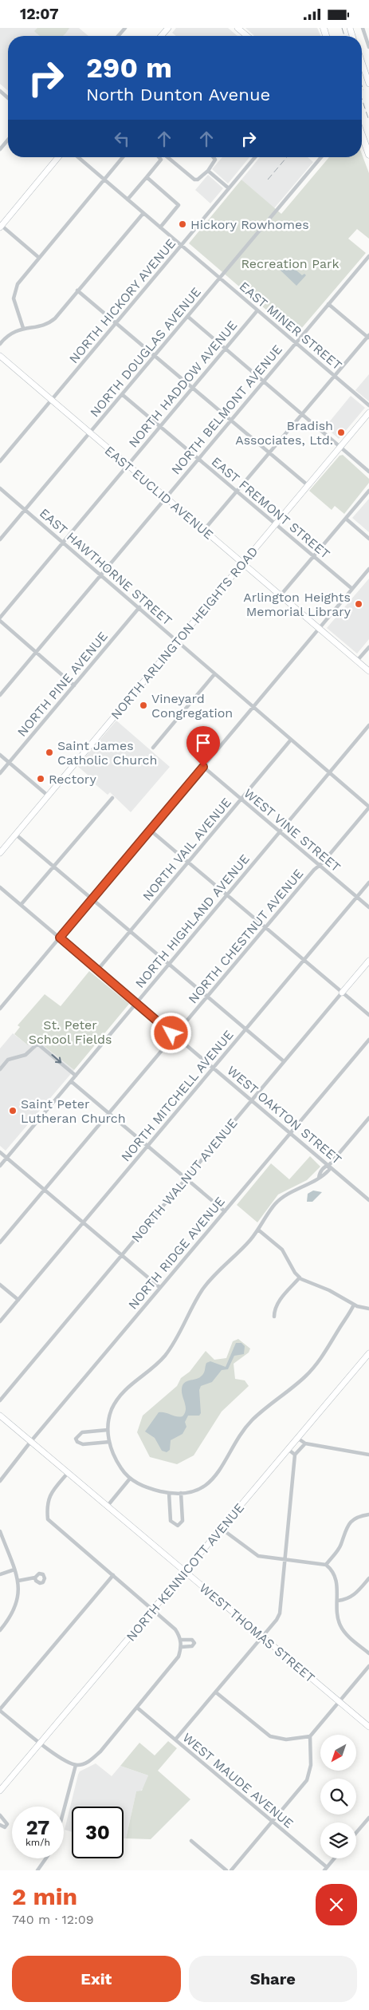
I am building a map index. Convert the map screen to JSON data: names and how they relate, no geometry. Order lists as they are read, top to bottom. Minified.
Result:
{"streets":{"street":["NORTH HICKORY AVENUE","EAST MINER STREET","NORTH DOUGLAS AVENUE","NORTH HADDOW AVENUE","NORTH BELMONT AVENUE","EAST EUCLID AVENUE","EAST FREMONT STREET","EAST HAWTHORNE STREET","NORTH ARLINGTON HEIGHTS ROAD","NORTH PINE AVENUE","WEST VINE STREET","NORTH VAIL AVENUE","NORTH HIGHLAND AVENUE","NORTH CHESTNUT AVENUE","NORTH MITCHELL AVENUE","WEST OAKTON STREET","NORTH WALNUT AVENUE","NORTH RIDGE AVENUE","NORTH KENNICOTT AVENUE","WEST THOMAS STREET","WEST MAUDE AVENUE"]},"crossings":[["NORTH HICKORY AVENUE","EAST MINER STREET"],["NORTH HICKORY AVENUE","EAST EUCLID AVENUE"],["EAST MINER STREET","NORTH DOUGLAS AVENUE"],["EAST MINER STREET","NORTH HADDOW AVENUE"],["EAST MINER STREET","NORTH BELMONT AVENUE"],["NORTH DOUGLAS AVENUE","EAST EUCLID AVENUE"],["NORTH DOUGLAS AVENUE","EAST FREMONT STREET"],["NORTH DOUGLAS AVENUE","EAST HAWTHORNE STREET"],["NORTH HADDOW AVENUE","EAST EUCLID AVENUE"],["NORTH HADDOW AVENUE","EAST FREMONT STREET"],["NORTH HADDOW AVENUE","EAST HAWTHORNE STREET"],["NORTH BELMONT AVENUE","EAST EUCLID AVENUE"],["NORTH BELMONT AVENUE","EAST FREMONT STREET"],["NORTH BELMONT AVENUE","EAST HAWTHORNE STREET"],["EAST EUCLID AVENUE","NORTH ARLINGTON HEIGHTS ROAD"],["EAST FREMONT STREET","NORTH ARLINGTON HEIGHTS ROAD"],["EAST HAWTHORNE STREET","NORTH ARLINGTON HEIGHTS ROAD"],["EAST HAWTHORNE STREET","NORTH PINE AVENUE"],["EAST HAWTHORNE STREET","NORTH VAIL AVENUE"],["EAST HAWTHORNE STREET","NORTH HIGHLAND AVENUE"],["EAST HAWTHORNE STREET","NORTH CHESTNUT AVENUE"],["WEST VINE STREET","NORTH VAIL AVENUE"],["WEST VINE STREET","NORTH HIGHLAND AVENUE"],["WEST VINE STREET","NORTH CHESTNUT AVENUE"],["WEST VINE STREET","NORTH MITCHELL AVENUE"],["NORTH VAIL AVENUE","WEST OAKTON STREET"],["NORTH HIGHLAND AVENUE","WEST OAKTON STREET"],["NORTH CHESTNUT AVENUE","WEST OAKTON STREET"],["NORTH MITCHELL AVENUE","WEST OAKTON STREET"],["WEST OAKTON STREET","NORTH WALNUT AVENUE"],["WEST OAKTON STREET","NORTH RIDGE AVENUE"],["NORTH RIDGE AVENUE","WEST THOMAS STREET"],["NORTH KENNICOTT AVENUE","WEST THOMAS STREET"]],"parks":["Recreation Park","St. Peter School Fields"],"places":["Hickory Rowhomes","Bradish Associates, Ltd.","Arlington Heights Memorial Library","Vineyard Congregation","Saint James Catholic Church","Rectory","Saint Peter Lutheran Church"],"north":"bottom left","page":{"status":"12:07","turn":["290 m","North Dunton Avenue"],"speed":"27 km/h","limit":"30","heading":["2 min","740 m · 12:09"],"buttons":["Exit","Share"]}}
